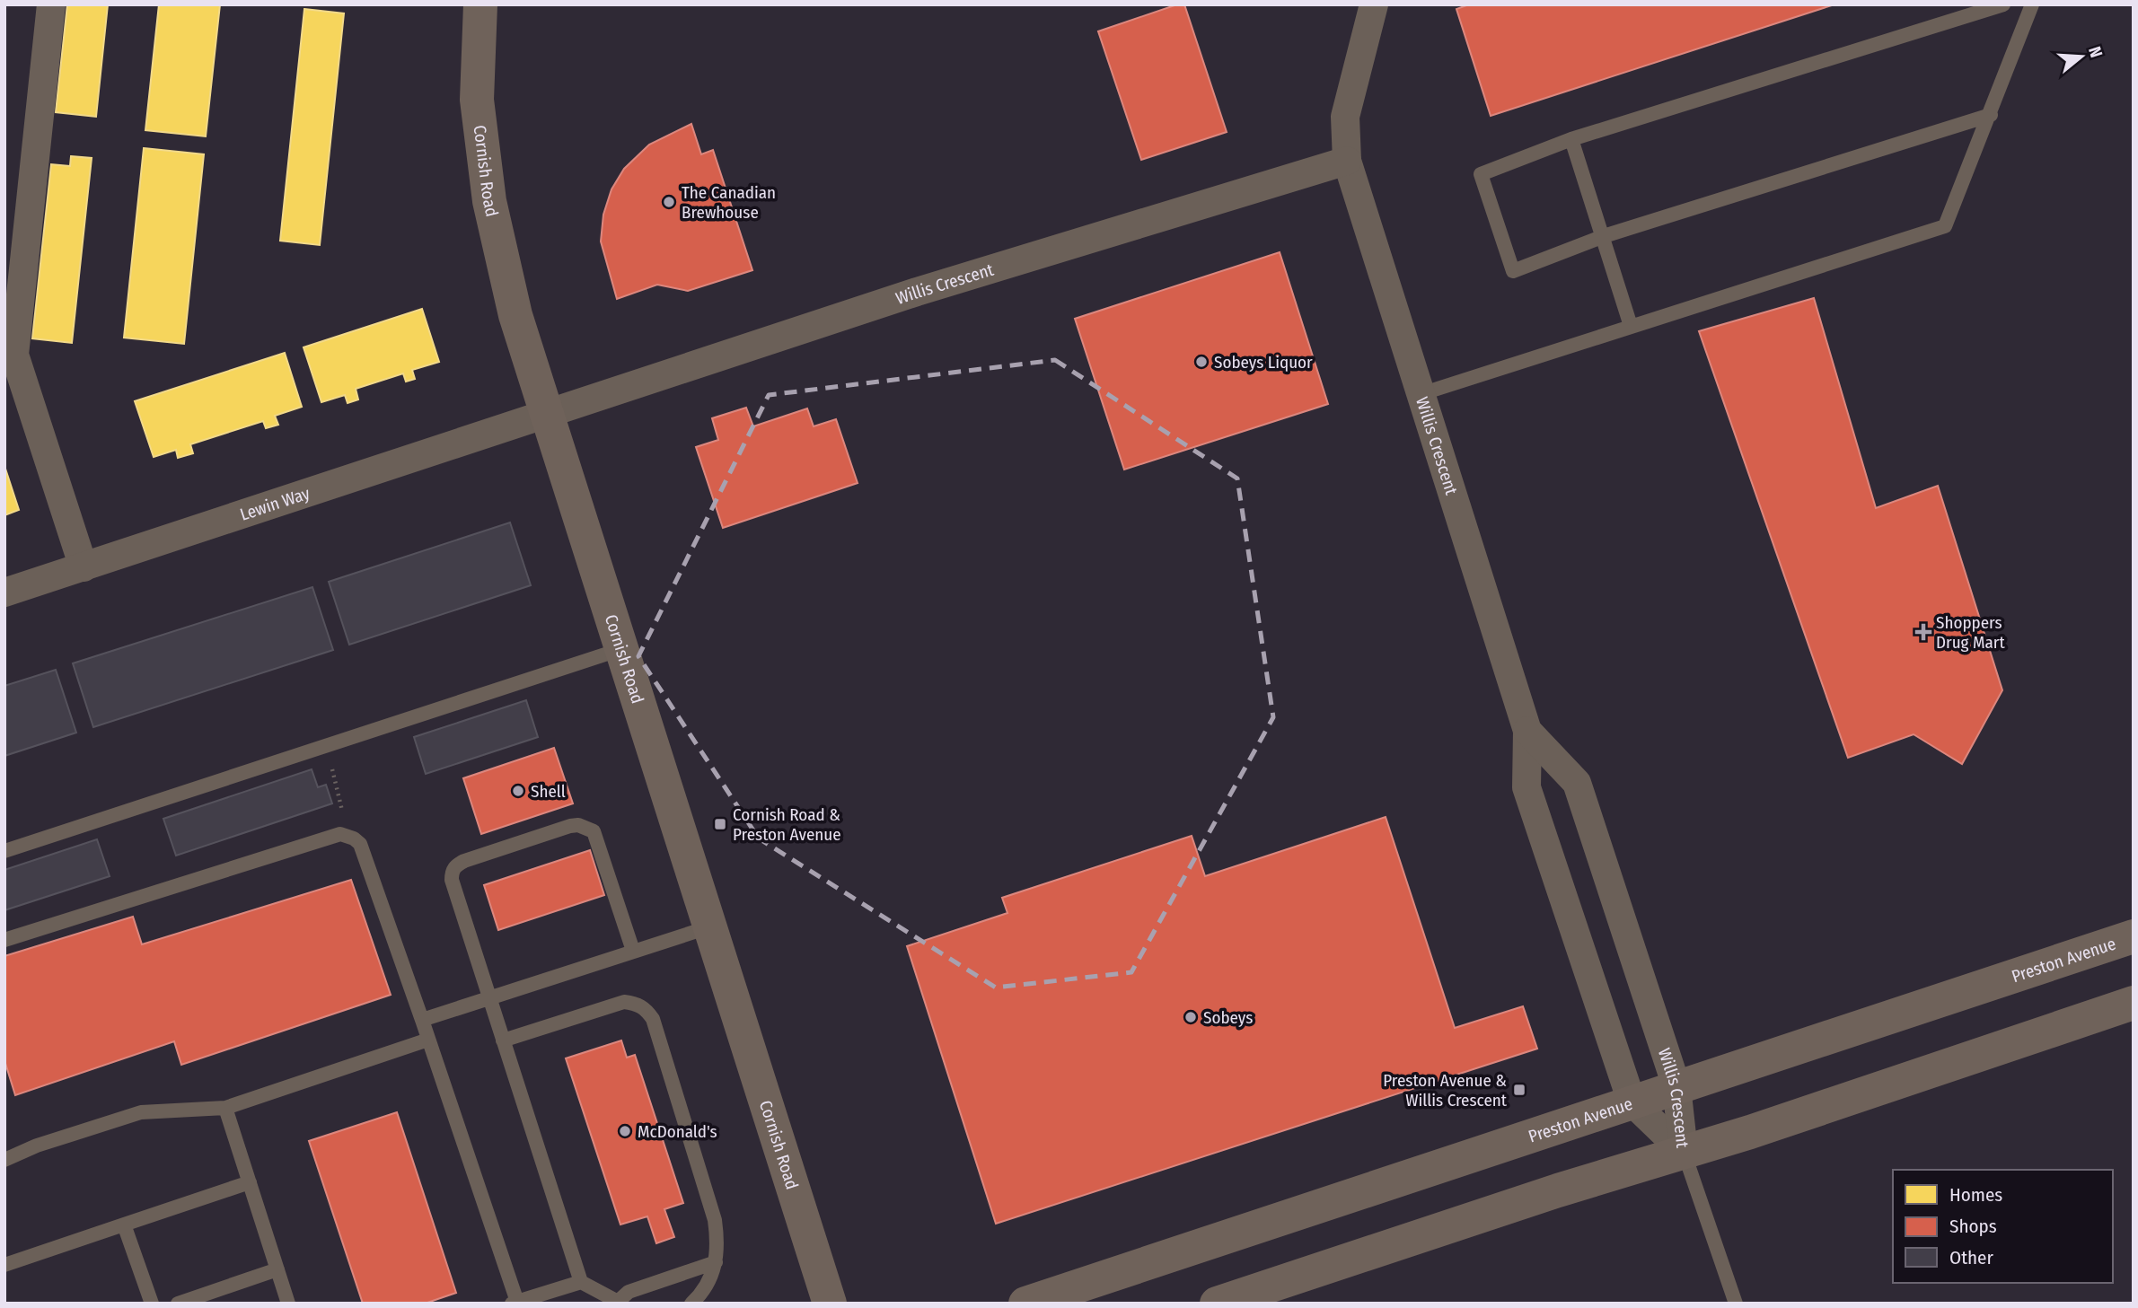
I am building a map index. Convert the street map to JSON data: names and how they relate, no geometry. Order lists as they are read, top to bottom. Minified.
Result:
{"streets":{"main road":["Cornish Road","Preston Avenue"],"street":["Willis Crescent","Lewin Way"]},"crossings":[["Cornish Road","Willis Crescent"],["Cornish Road","Lewin Way"],["Willis Crescent","Lewin Way"],["Willis Crescent","Preston Avenue"]],"places":{"other":["The Canadian Brewhouse","Sobeys Liquor","Shell","Sobeys","McDonald's"],"health":["Shoppers Drug Mart"],"transit":["Cornish Road & Preston Avenue","Preston Avenue & Willis Crescent"]},"legend":["Homes","Shops","Other"],"north":"right"}
